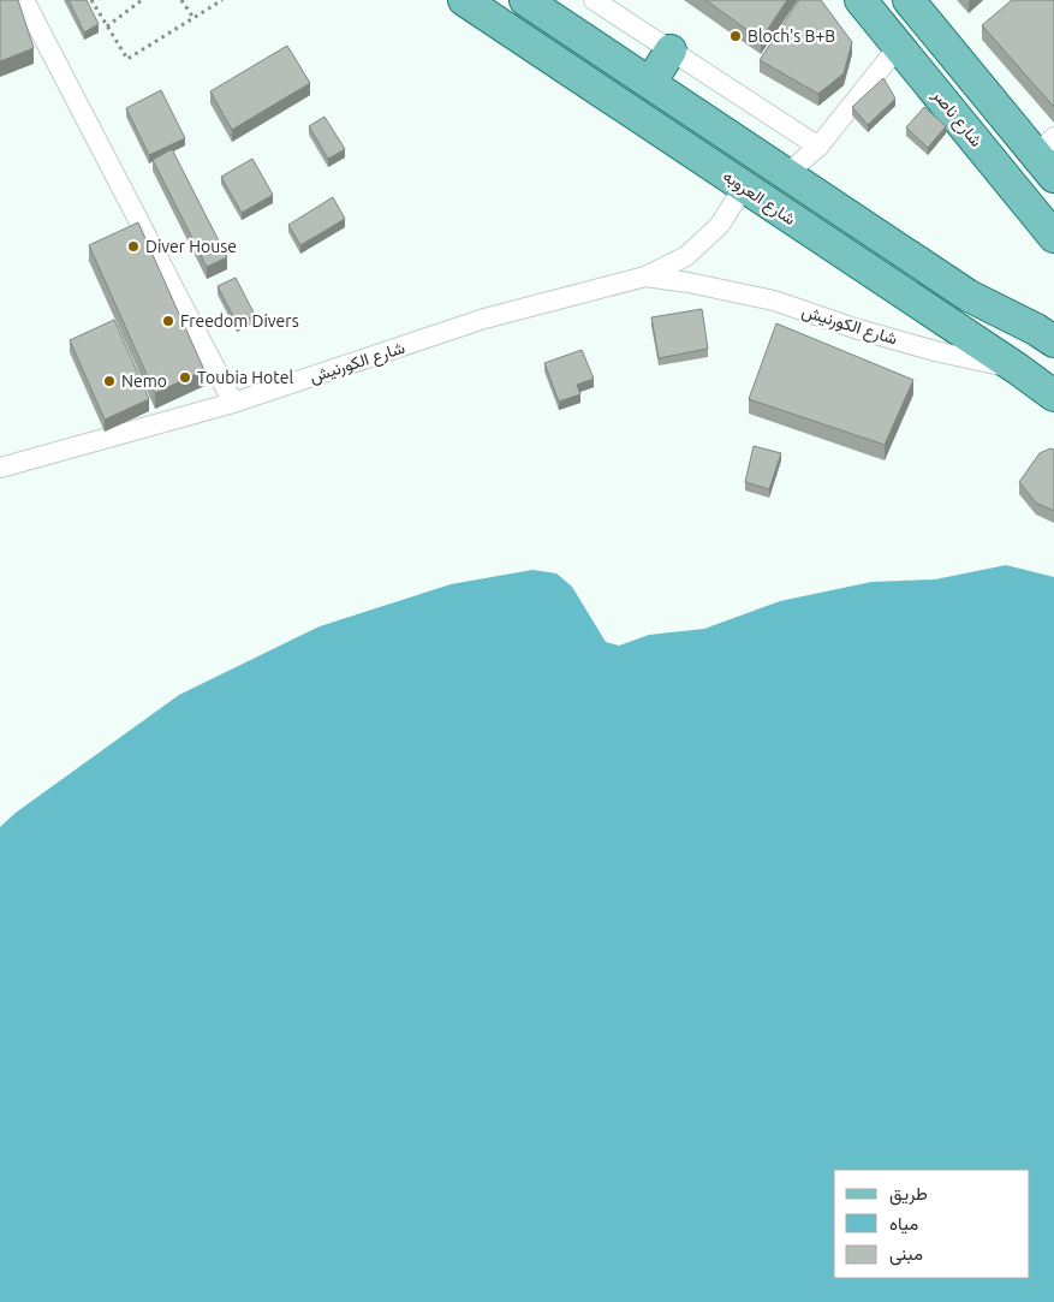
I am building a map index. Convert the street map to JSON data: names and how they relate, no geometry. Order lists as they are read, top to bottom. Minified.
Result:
{"streets":{"main road":["شارع ناصر","شارع العروبه"],"street":["شارع الكورنيش"]},"crossings":[["شارع العروبه","شارع الكورنيش"]],"places":["Bloch's B+B","Diver House","Freedom Divers","Toubia Hotel","Nemo"],"legend":["طريق","مياه","مبنى"]}
